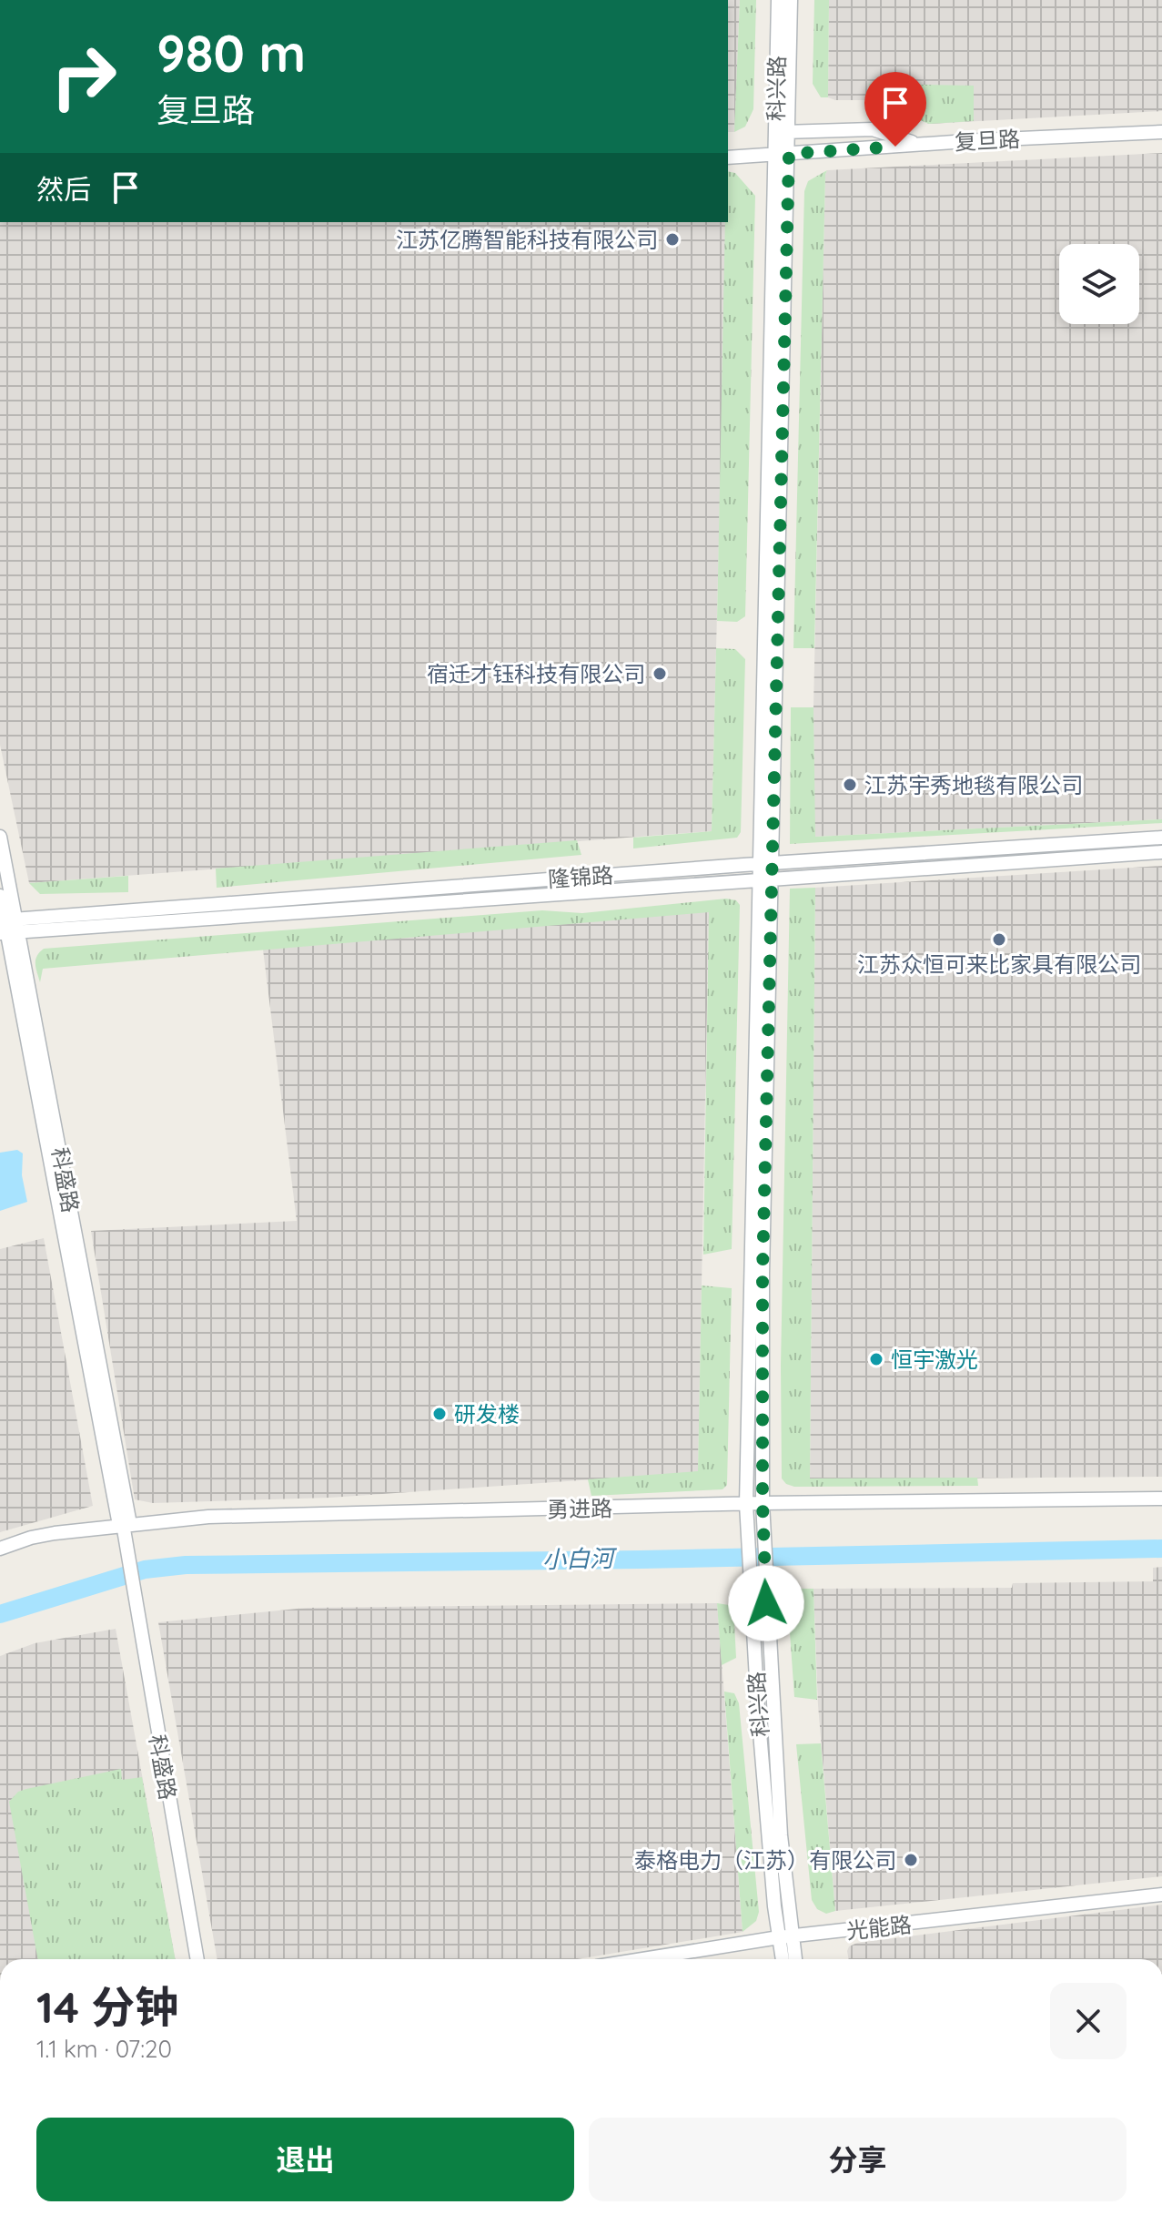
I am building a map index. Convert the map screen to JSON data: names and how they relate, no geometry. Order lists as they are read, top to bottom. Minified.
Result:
{"streets":{"main road":["科兴路","复旦路","隆锦路","科盛路","勇进路","光能路"]},"crossings":[["科兴路","复旦路"],["科兴路","隆锦路"],["科兴路","勇进路"],["科兴路","光能路"],["隆锦路","科盛路"],["科盛路","勇进路"]],"water":["小白河"],"places":["江苏亿腾智能科技有限公司","宿迁才钰科技有限公司","江苏宇秀地毯有限公司","江苏众恒可来比家具有限公司","恒宇激光","研发楼","泰格电力（江苏）有限公司"],"page":{"turn":["980 m","复旦路"],"then":"然后","heading":["14 分钟","1.1 km · 07:20"],"buttons":["退出","分享"]}}
